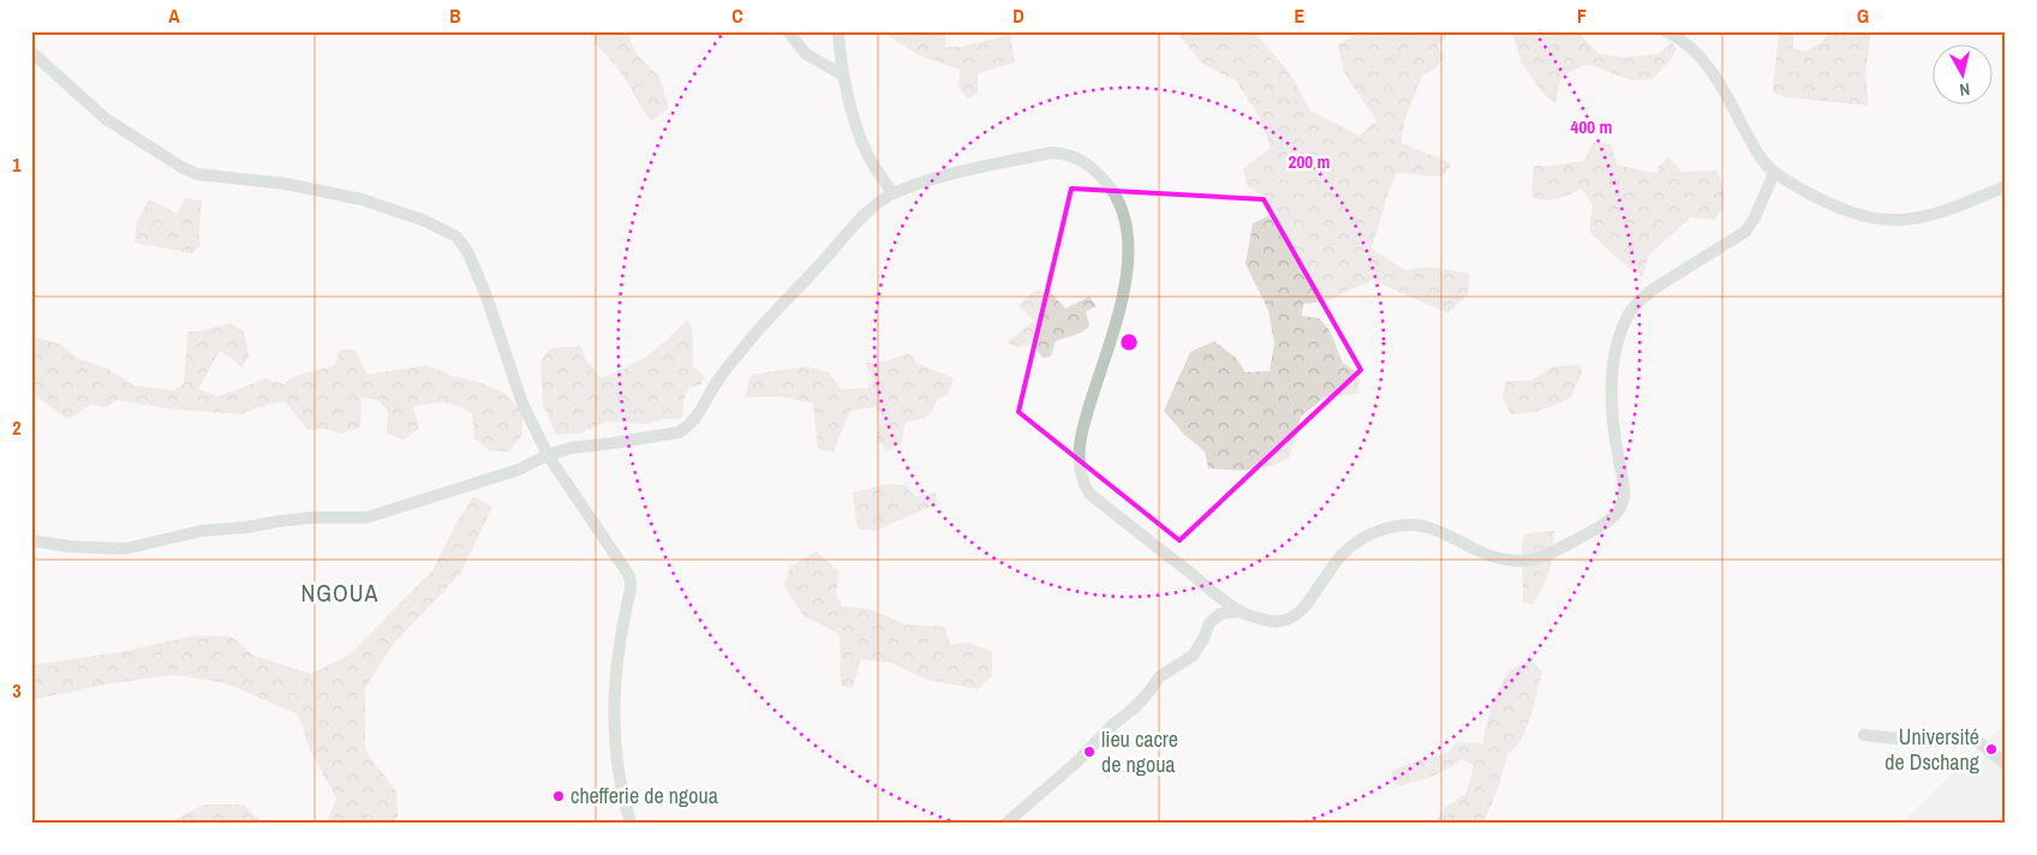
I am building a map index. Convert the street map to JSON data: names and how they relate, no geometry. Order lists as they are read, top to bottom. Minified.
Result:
{"districts":["NGOUA"],"places":["Université de Dschang","lieu cacre de ngoua","chefferie de ngoua"],"north":"bottom","grid":{"columns":["A","B","C","D","E","F","G"],"rows":["1","2","3"]},"rings":["400 m","200 m"]}
